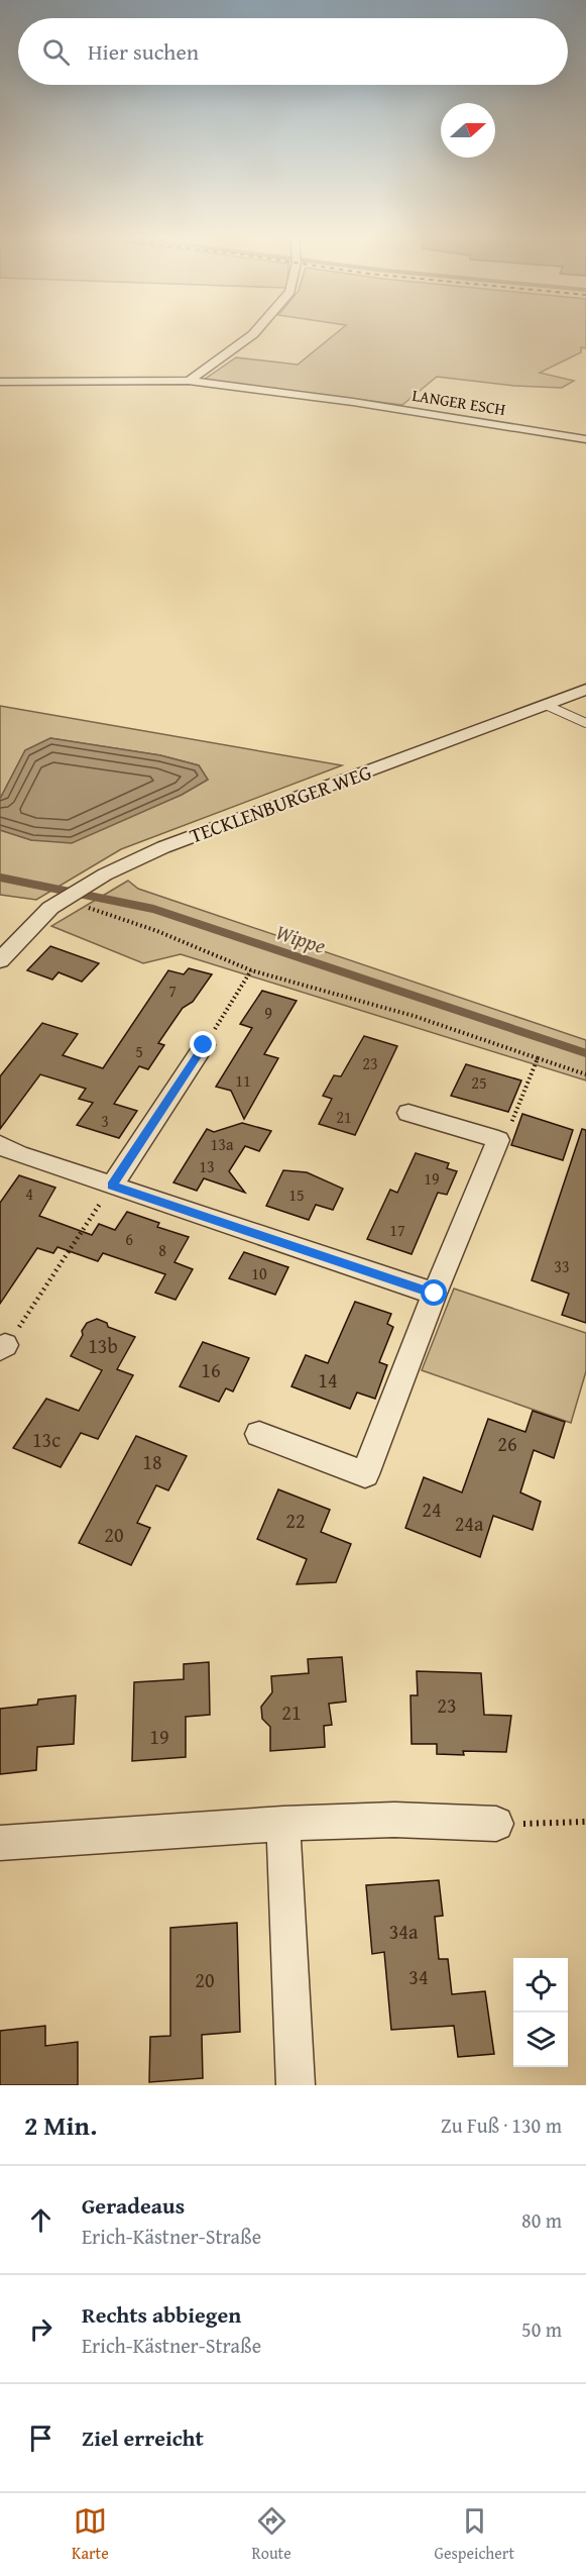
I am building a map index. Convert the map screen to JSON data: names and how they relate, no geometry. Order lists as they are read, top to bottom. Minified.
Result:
{"streets":{"street":["LANGER ESCH","TECKLENBURGER WEG"]},"water":["Wippe"],"house_numbers":["7","9","5","23","11","25","21","3","13a","13","19","4","15","17","6","8","33","10","13b","16","14","13c","26","18","24","22","24a","20","23","21","19","34a","34","20"],"north":"right","page":{"search":"Hier suchen","heading":["2 Min.","Zu Fuß · 130 m"],"list":[["Geradeaus","Erich-Kästner-Straße","80 m"],["Rechts abbiegen","Erich-Kästner-Straße","50 m"],"Ziel erreicht"],"nav":["Karte","Route","Gespeichert"]}}
